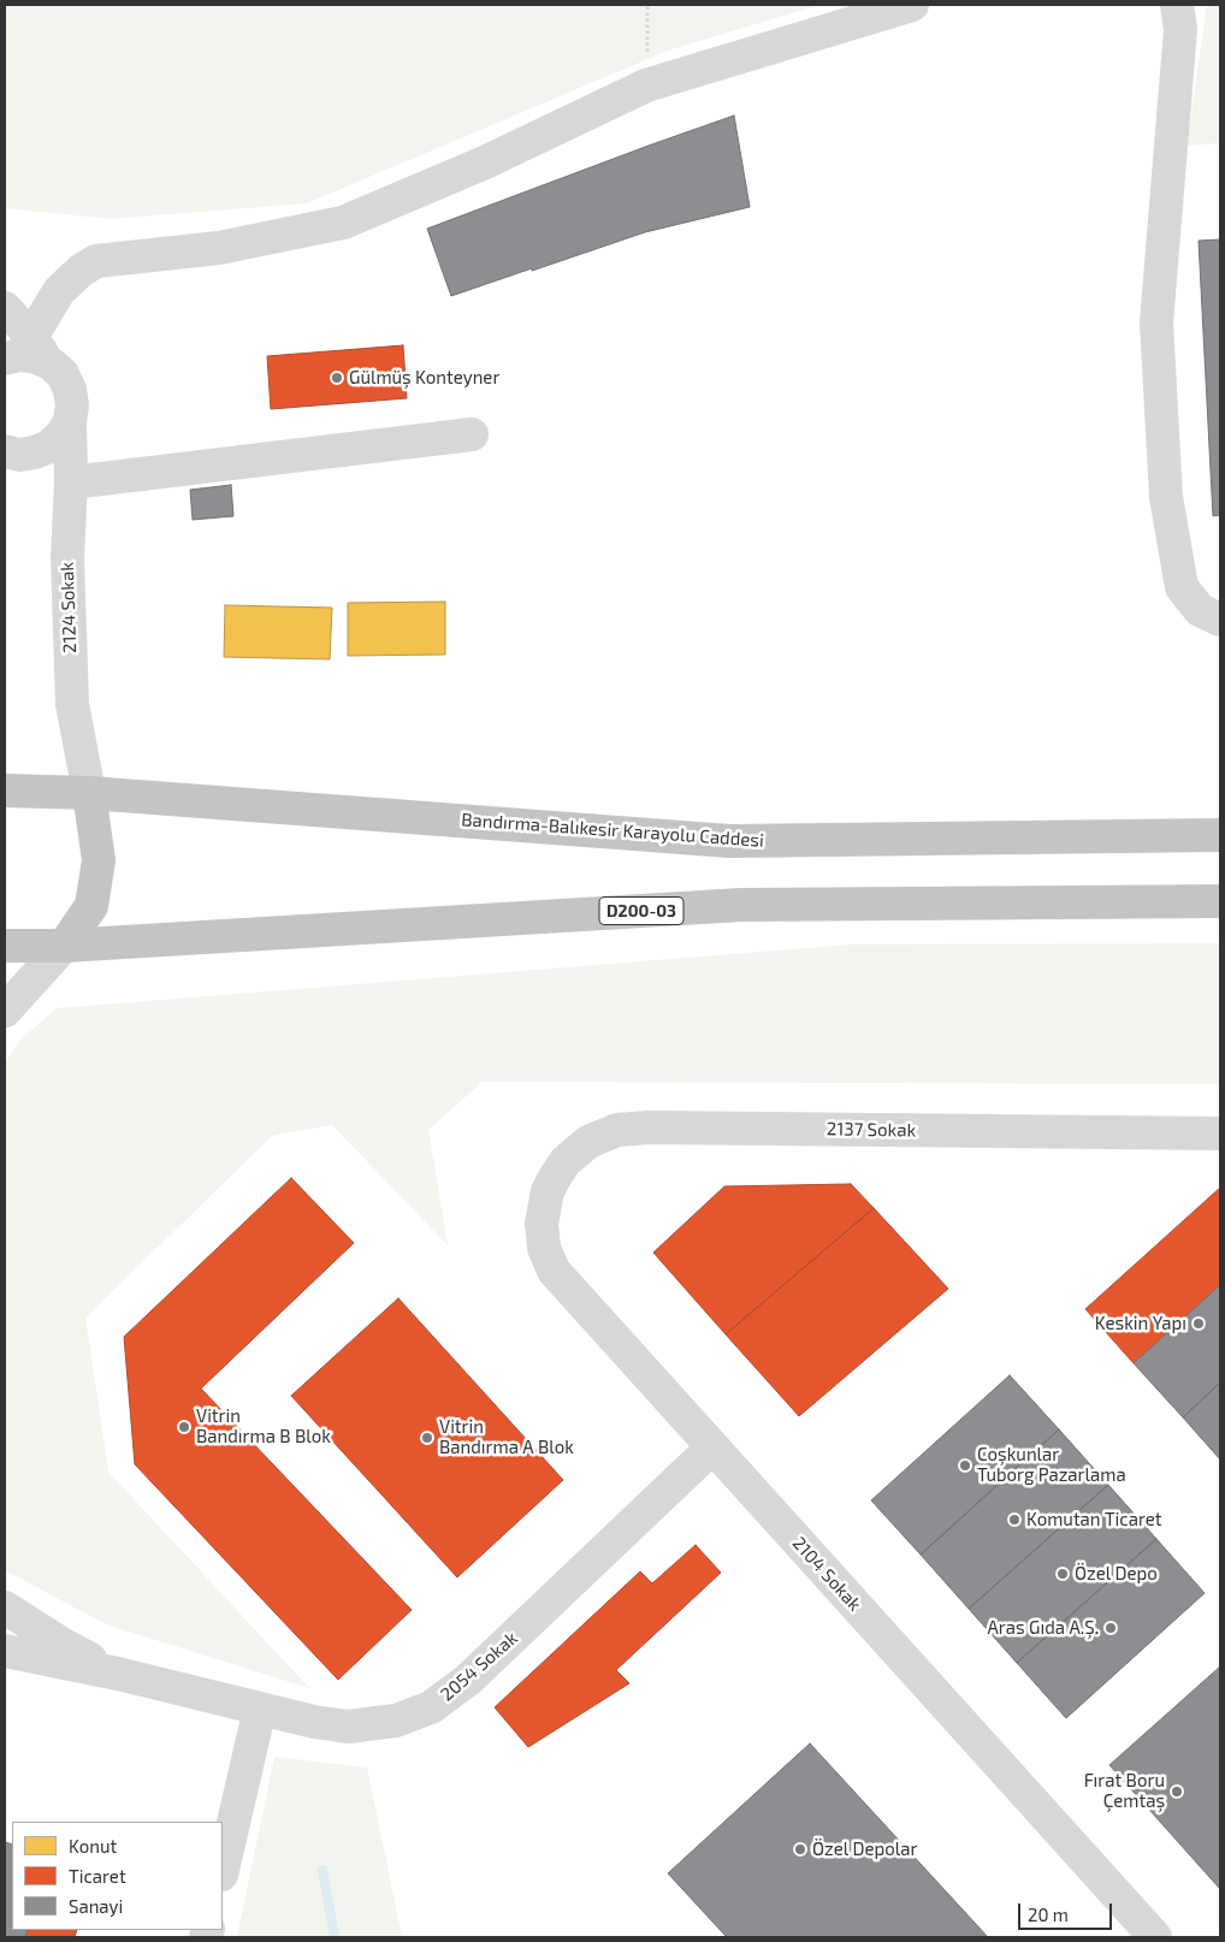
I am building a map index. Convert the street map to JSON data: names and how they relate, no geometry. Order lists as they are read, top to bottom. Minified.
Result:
{"streets":{"highway":["Bandırma-Balıkesir Karayolu Caddesi","D200-03"],"street":["2124 Sokak","2137 Sokak","2104 Sokak","2054 Sokak"]},"crossings":[["2124 Sokak","Bandırma-Balıkesir Karayolu Caddesi"],["2137 Sokak","2104 Sokak"],["2104 Sokak","2054 Sokak"]],"places":["Gülmüş Konteyner","Keskin Yapı","Vitrin Bandırma B Blok","Vitrin Bandırma A Blok","Coşkunlar Tuborg Pazarlama","Komutan Ticaret","Özel Depo","Aras Gıda A.Ş.","Fırat Boru Çemtaş","Özel Depolar"],"legend":["Konut","Ticaret","Sanayi"],"scale_bar":"20 m"}
